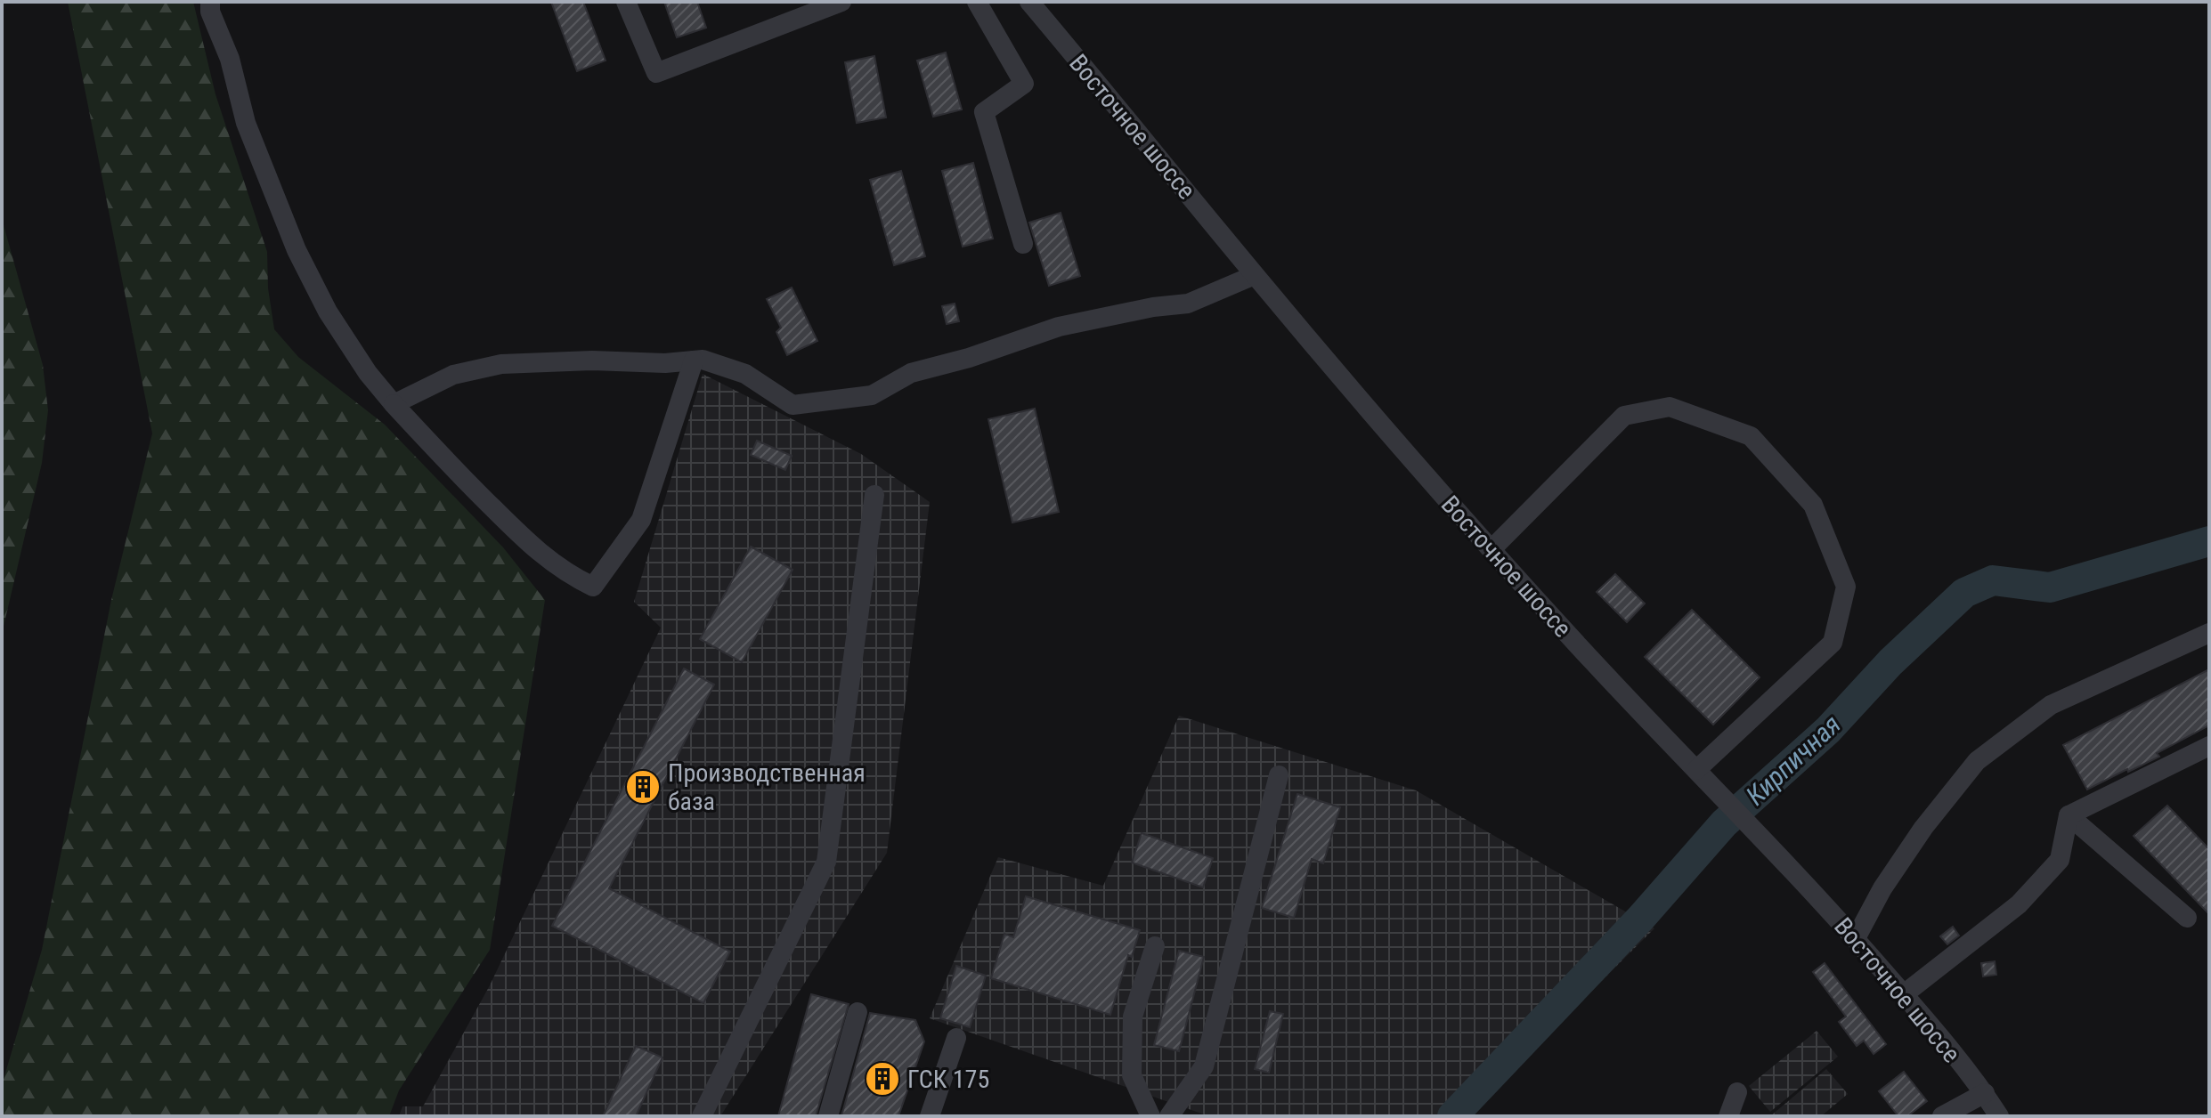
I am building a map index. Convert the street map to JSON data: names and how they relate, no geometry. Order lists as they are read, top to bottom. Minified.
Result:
{"streets":{"street":["Восточное шоссе"]},"water":["Кирпичная"],"places":{"building":["Производственная база","ГСК 175"]}}
